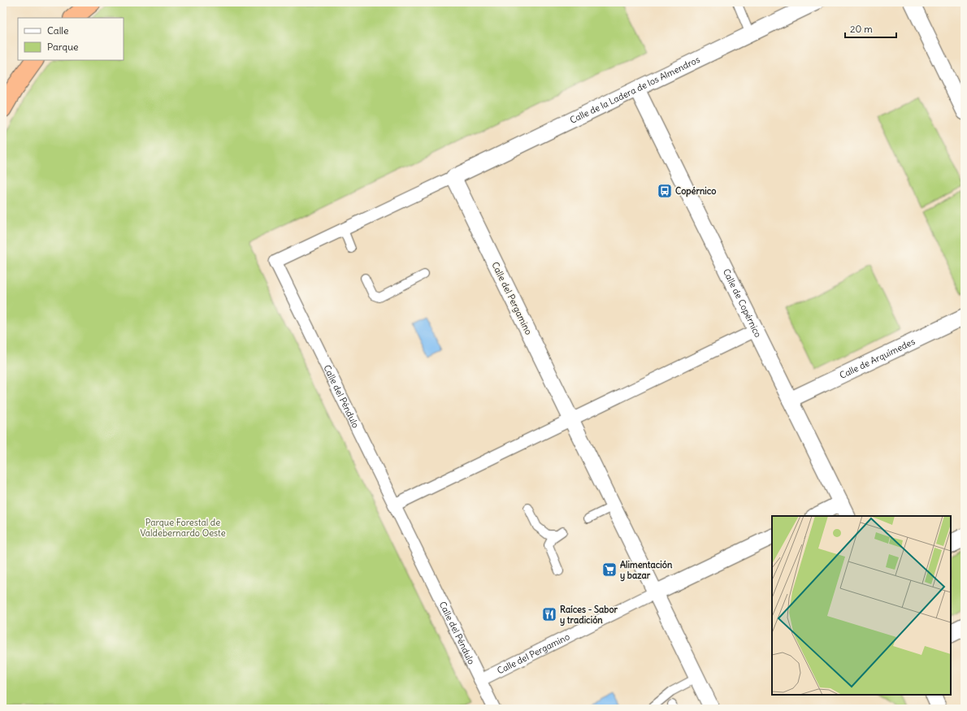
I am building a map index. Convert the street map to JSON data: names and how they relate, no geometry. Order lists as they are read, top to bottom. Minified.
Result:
{"streets":{"street":["Calle de la Ladera de los Almendros","Calle del Pergamino","Calle de Copérnico","Calle de Arquímedes","Calle del Péndulo"]},"crossings":[["Calle de la Ladera de los Almendros","Calle del Pergamino"],["Calle de la Ladera de los Almendros","Calle de Copérnico"],["Calle de la Ladera de los Almendros","Calle del Péndulo"],["Calle del Pergamino","Calle del Péndulo"],["Calle de Copérnico","Calle de Arquímedes"]],"parks":["Parque Forestal de Valdebernardo Oeste"],"places":{"bus stop":["Copérnico"],"supermarket":["Alimentación y bazar"],"restaurant":["Raíces - Sabor y tradición"]},"legend":["Calle","Parque"],"scale_bar":"20 m"}
